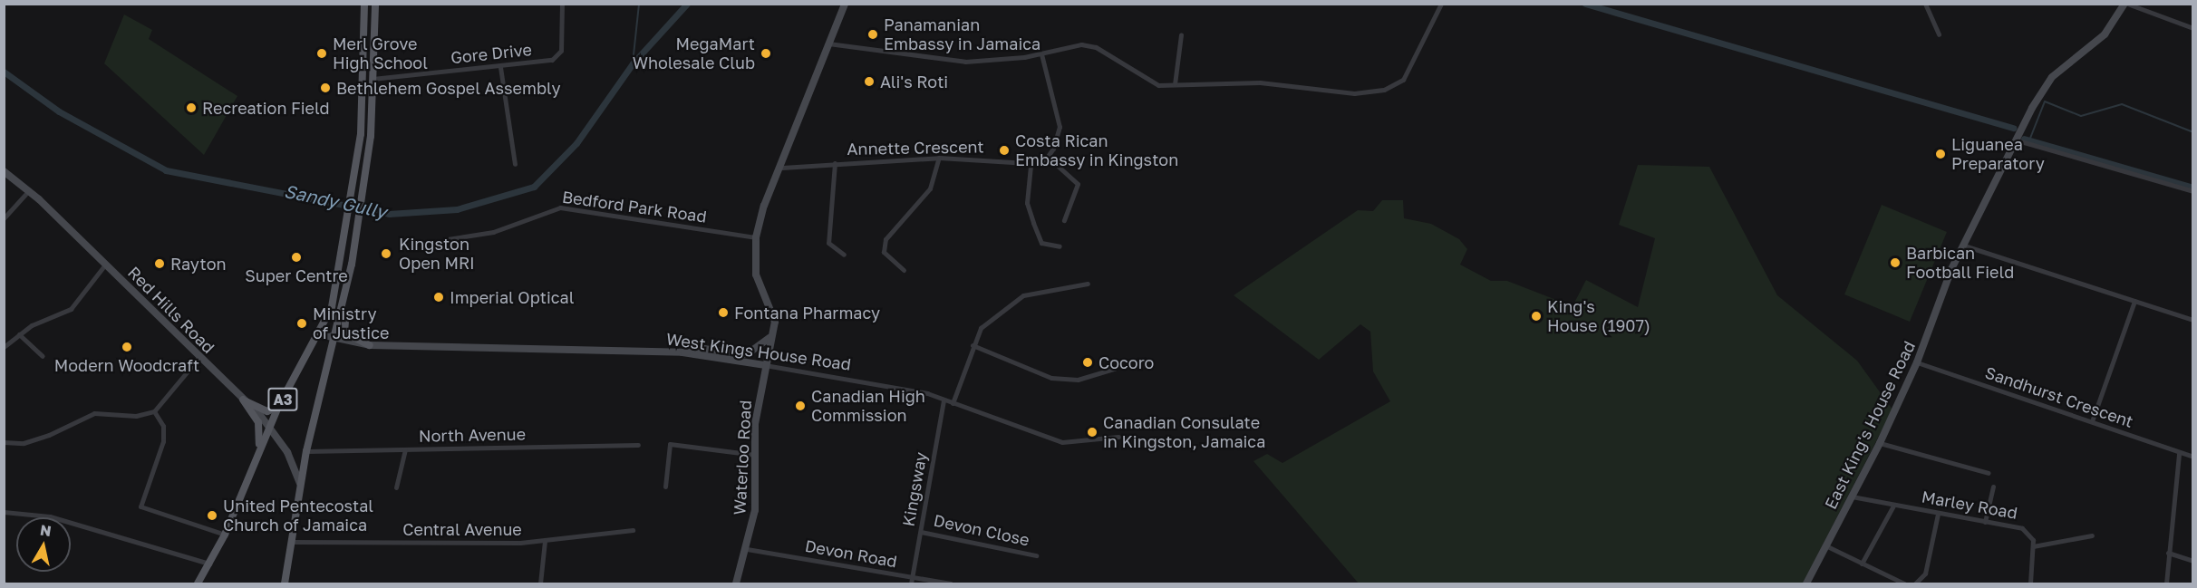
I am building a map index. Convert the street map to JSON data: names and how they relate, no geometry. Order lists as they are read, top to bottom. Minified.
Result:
{"streets":{"main road":["Red Hills Road","West Kings House Road","A3","East King's House Road","Waterloo Road"],"street":["Gore Drive","Annette Crescent","Bedford Park Road","Sandhurst Crescent","North Avenue","Kingsway","Marley Road","Central Avenue","Devon Close","Devon Road"]},"crossings":[["Gore Drive","A3"],["Annette Crescent","Waterloo Road"],["Bedford Park Road","Waterloo Road"],["Red Hills Road","A3"],["West Kings House Road","A3"],["West Kings House Road","Waterloo Road"],["West Kings House Road","Kingsway"],["Sandhurst Crescent","East King's House Road"],["A3","North Avenue"],["A3","Central Avenue"],["East King's House Road","Marley Road"],["Waterloo Road","Devon Road"],["Kingsway","Devon Close"],["Kingsway","Devon Road"]],"water":["Sandy Gully"],"places":["Panamanian Embassy in Jamaica","Merl Grove High School","MegaMart Wholesale Club","Ali's Roti","Bethlehem Gospel Assembly","Recreation Field","Costa Rican Embassy in Kingston","Liguanea Preparatory","Kingston Open MRI","Super Centre","Barbican Football Field","Rayton","Imperial Optical","Fontana Pharmacy","King's House (1907)","Ministry of Justice","Modern Woodcraft","Cocoro","Canadian High Commission","Canadian Consulate in Kingston, Jamaica","United Pentecostal Church of Jamaica"],"north":"top"}
